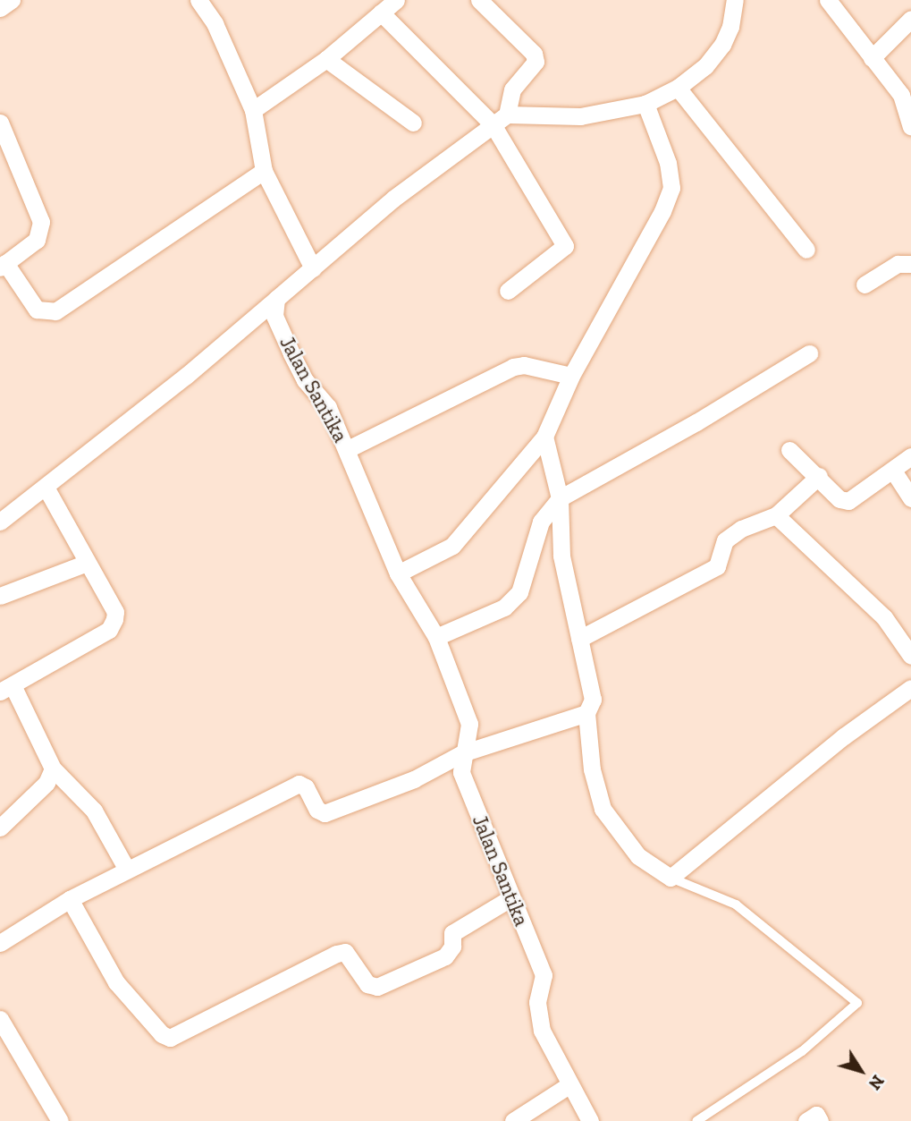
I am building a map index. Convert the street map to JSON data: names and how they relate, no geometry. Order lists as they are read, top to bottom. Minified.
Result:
{"streets":{"street":["Jalan Santika"]},"north":"bottom right"}
